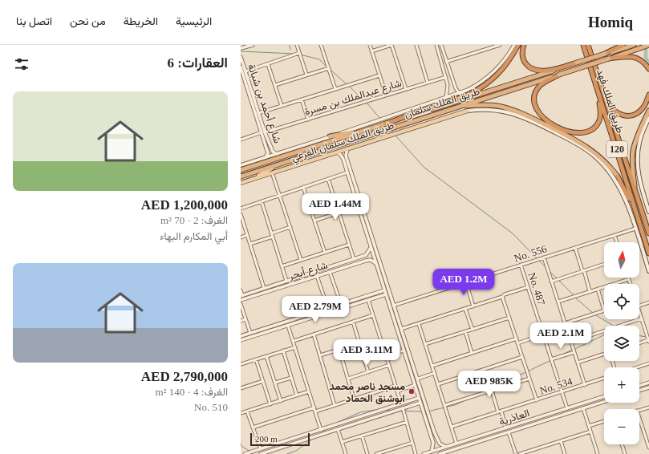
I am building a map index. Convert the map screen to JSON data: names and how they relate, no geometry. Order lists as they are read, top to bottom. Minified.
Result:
{"streets":{"highway":["طريق الملك فهد","طريق الملك سلمان","120"],"main road":["طريق الملك سلمان الفرعي"],"street":["شارع عبدالملك بن مسرة","شارع أحمد بن شبانة","No. 556","شارع أبحر","No. 487","No. 534","العاذرية"]},"crossings":[["شارع عبدالملك بن مسرة","شارع أحمد بن شبانة"],["شارع أحمد بن شبانة","طريق الملك سلمان الفرعي"],["No. 556","No. 487"],["No. 487","No. 534"],["No. 487","العاذرية"]],"places":["مسجد ناصر محمد ابوشنق الحماد"],"scale_bar":"200 m","north":"top","page":{"header":"Homiq","nav":["الرئيسية","الخريطة","من نحن","اتصل بنا"],"heading":"العقارات: 6","list":[{"name":"AED 1,200,000","note":"الغرف: 2 · 70 m² · أبي المكارم البهاء"},{"name":"AED 2,790,000","note":"الغرف: 4 · 140 m² · No. 510"}],"price":["AED 1.44M","AED 1.2M","AED 2.79M","AED 2.1M","AED 3.11M","AED 985K"],"map_buttons":["+","−"],"scale":"200 m"}}
